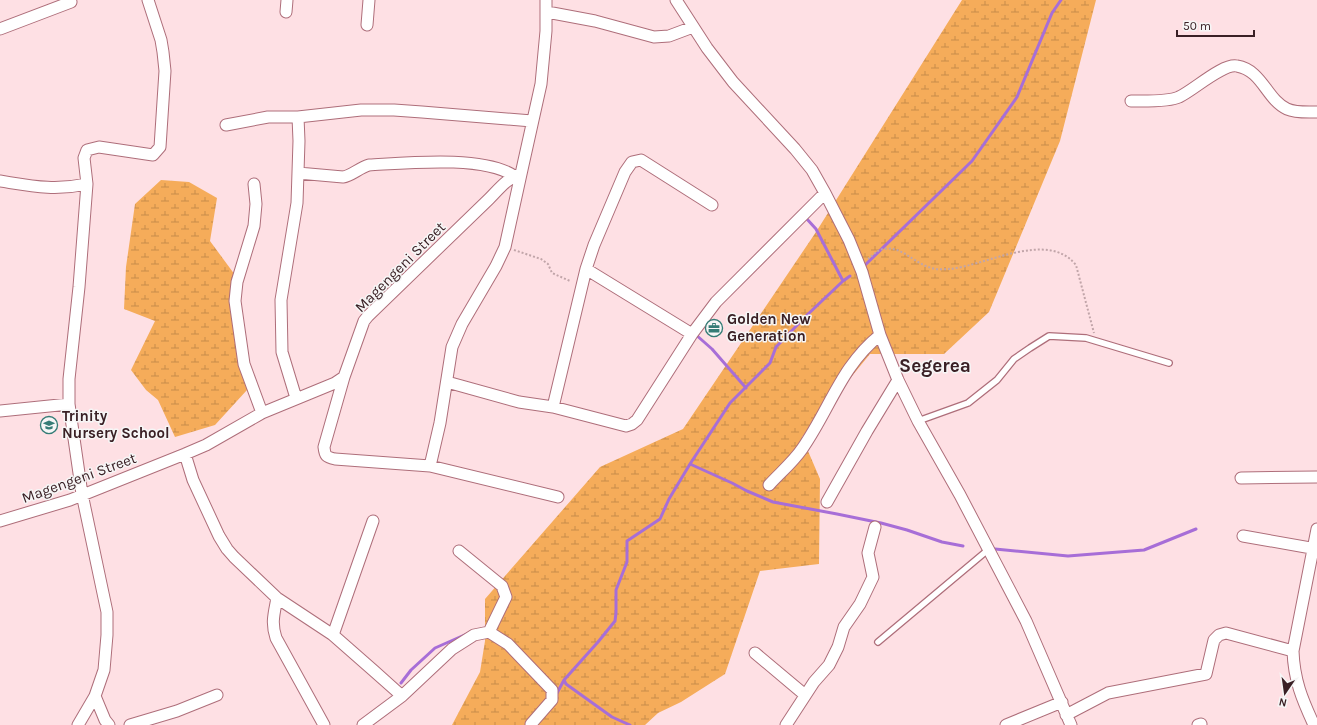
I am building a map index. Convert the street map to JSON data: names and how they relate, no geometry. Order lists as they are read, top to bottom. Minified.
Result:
{"streets":{"street":["Magengeni Street"]},"districts":["Segerea"],"places":{"office":["Golden New Generation"],"school or university":["Trinity Nursery School"]},"scale_bar":"50 m","north":"bottom"}
